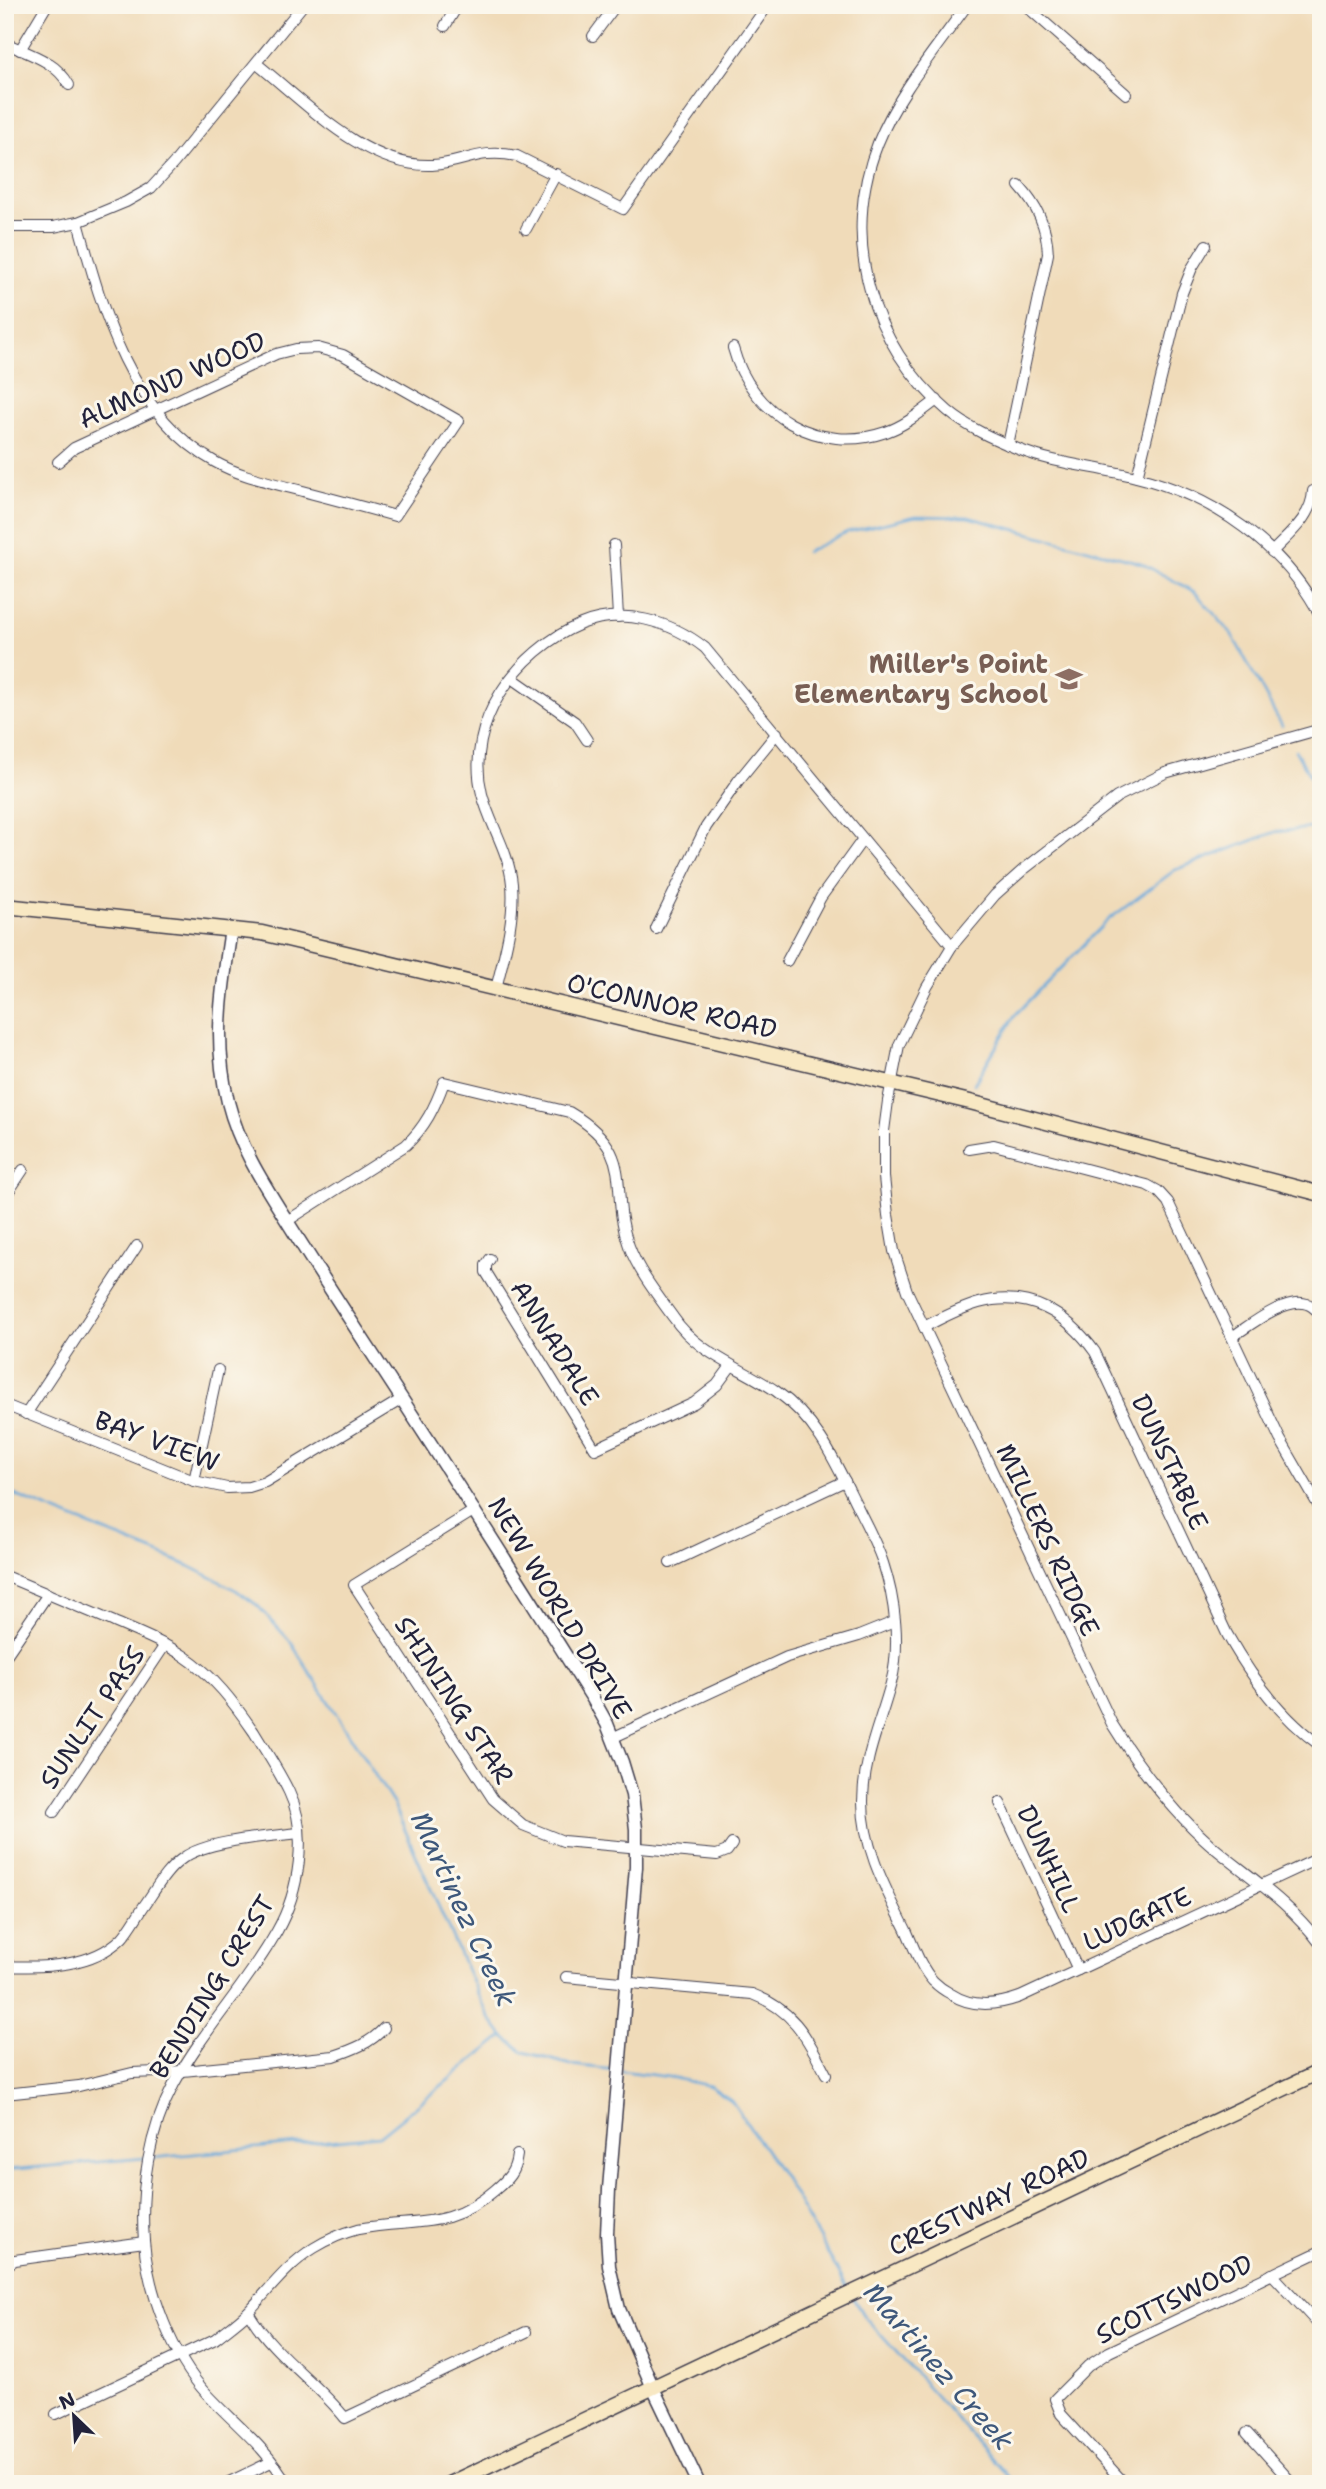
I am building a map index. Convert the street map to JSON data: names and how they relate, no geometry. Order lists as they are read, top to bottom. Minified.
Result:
{"streets":{"main road":["O'CONNOR ROAD","CRESTWAY ROAD"],"street":["ALMOND WOOD","ANNADALE","BAY VIEW","DUNSTABLE","MILLERS RIDGE","NEW WORLD DRIVE","SHINING STAR","SUNLIT PASS","DUNHILL","LUDGATE","BENDING CREST","SCOTTSWOOD"]},"crossings":[["O'CONNOR ROAD","MILLERS RIDGE"],["O'CONNOR ROAD","NEW WORLD DRIVE"],["BAY VIEW","NEW WORLD DRIVE"],["DUNSTABLE","MILLERS RIDGE"],["MILLERS RIDGE","LUDGATE"],["NEW WORLD DRIVE","SHINING STAR"],["NEW WORLD DRIVE","CRESTWAY ROAD"],["SUNLIT PASS","BENDING CREST"],["DUNHILL","LUDGATE"]],"water":["Martinez Creek"],"places":{"school or university":["Miller's Point Elementary School"]},"north":"top left"}
